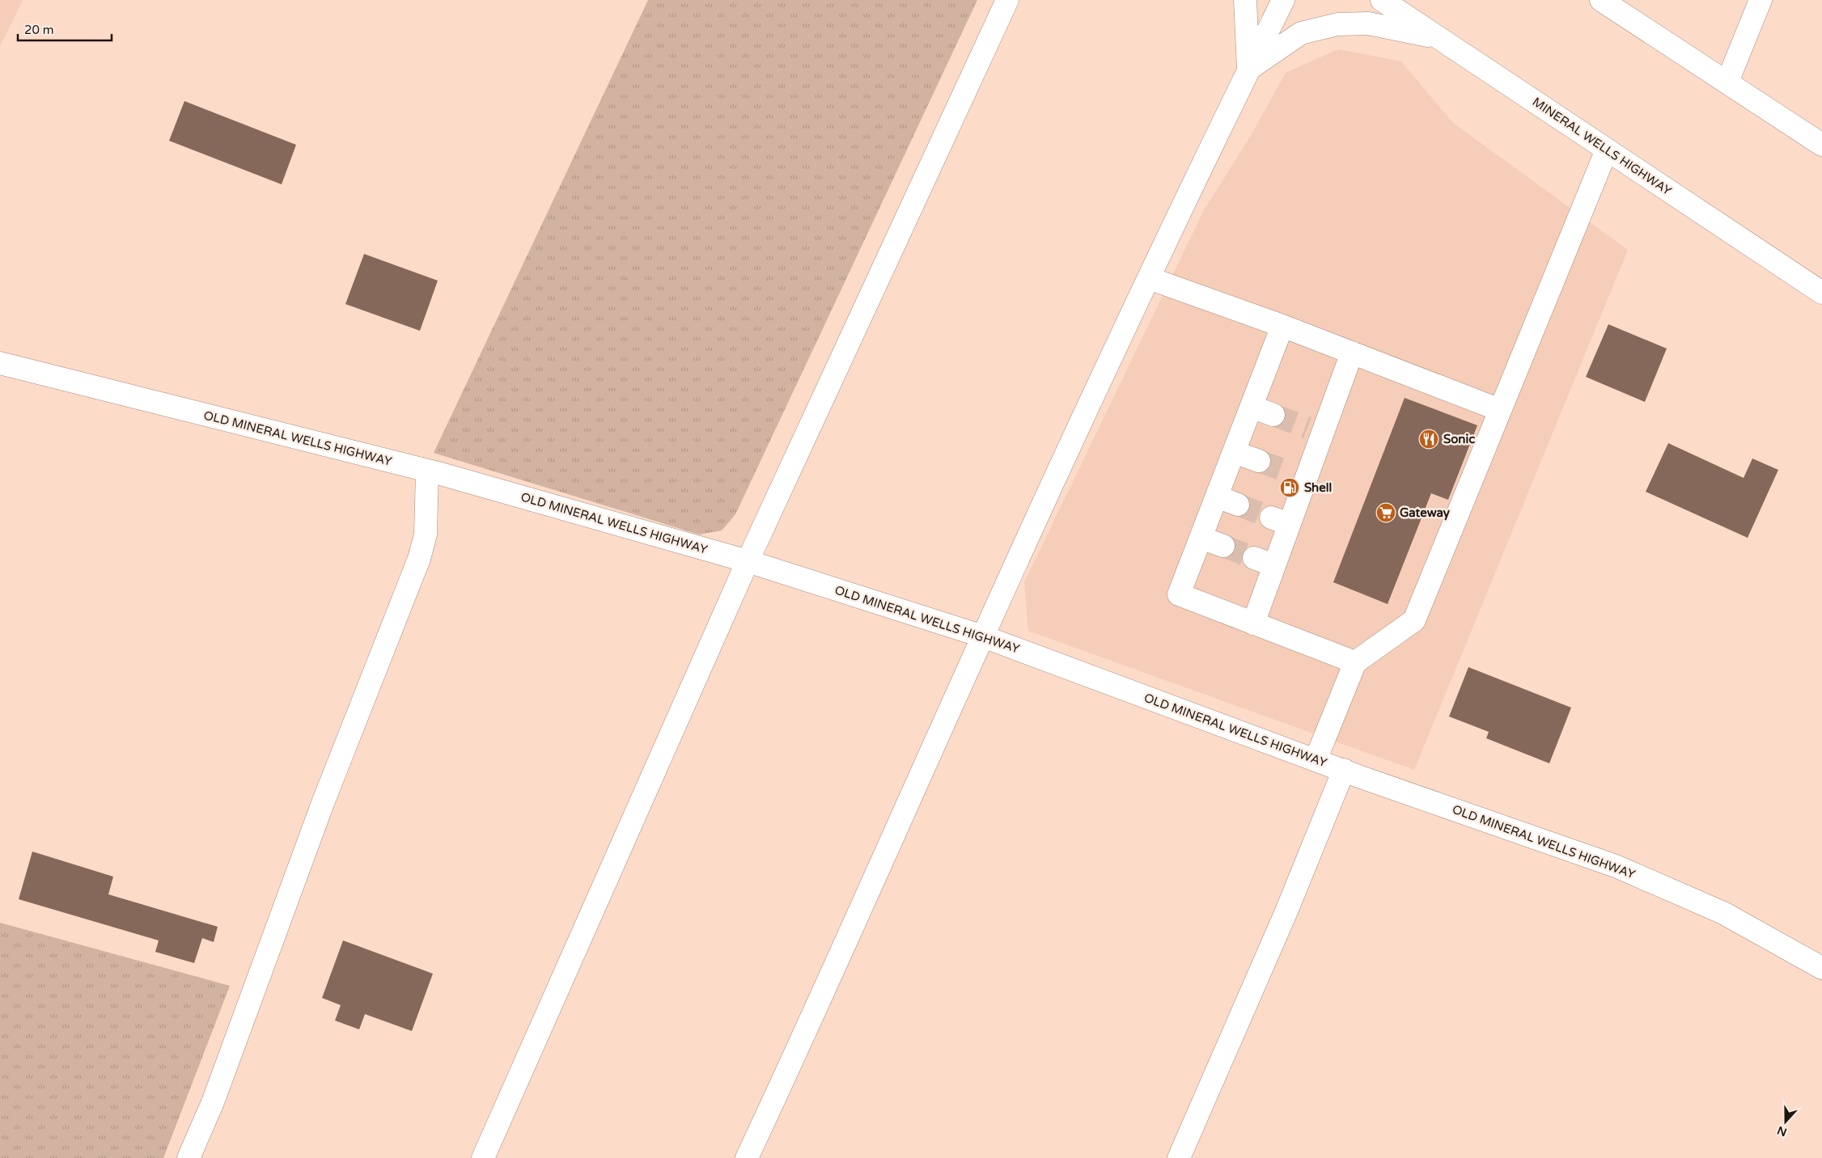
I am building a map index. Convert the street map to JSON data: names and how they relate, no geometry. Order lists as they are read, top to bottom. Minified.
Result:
{"streets":{"main road":["MINERAL WELLS HIGHWAY","OLD MINERAL WELLS HIGHWAY"]},"places":{"restaurant":["Sonic"],"fuel station":["Shell"],"supermarket":["Gateway"]},"scale_bar":"20 m","north":"bottom"}
